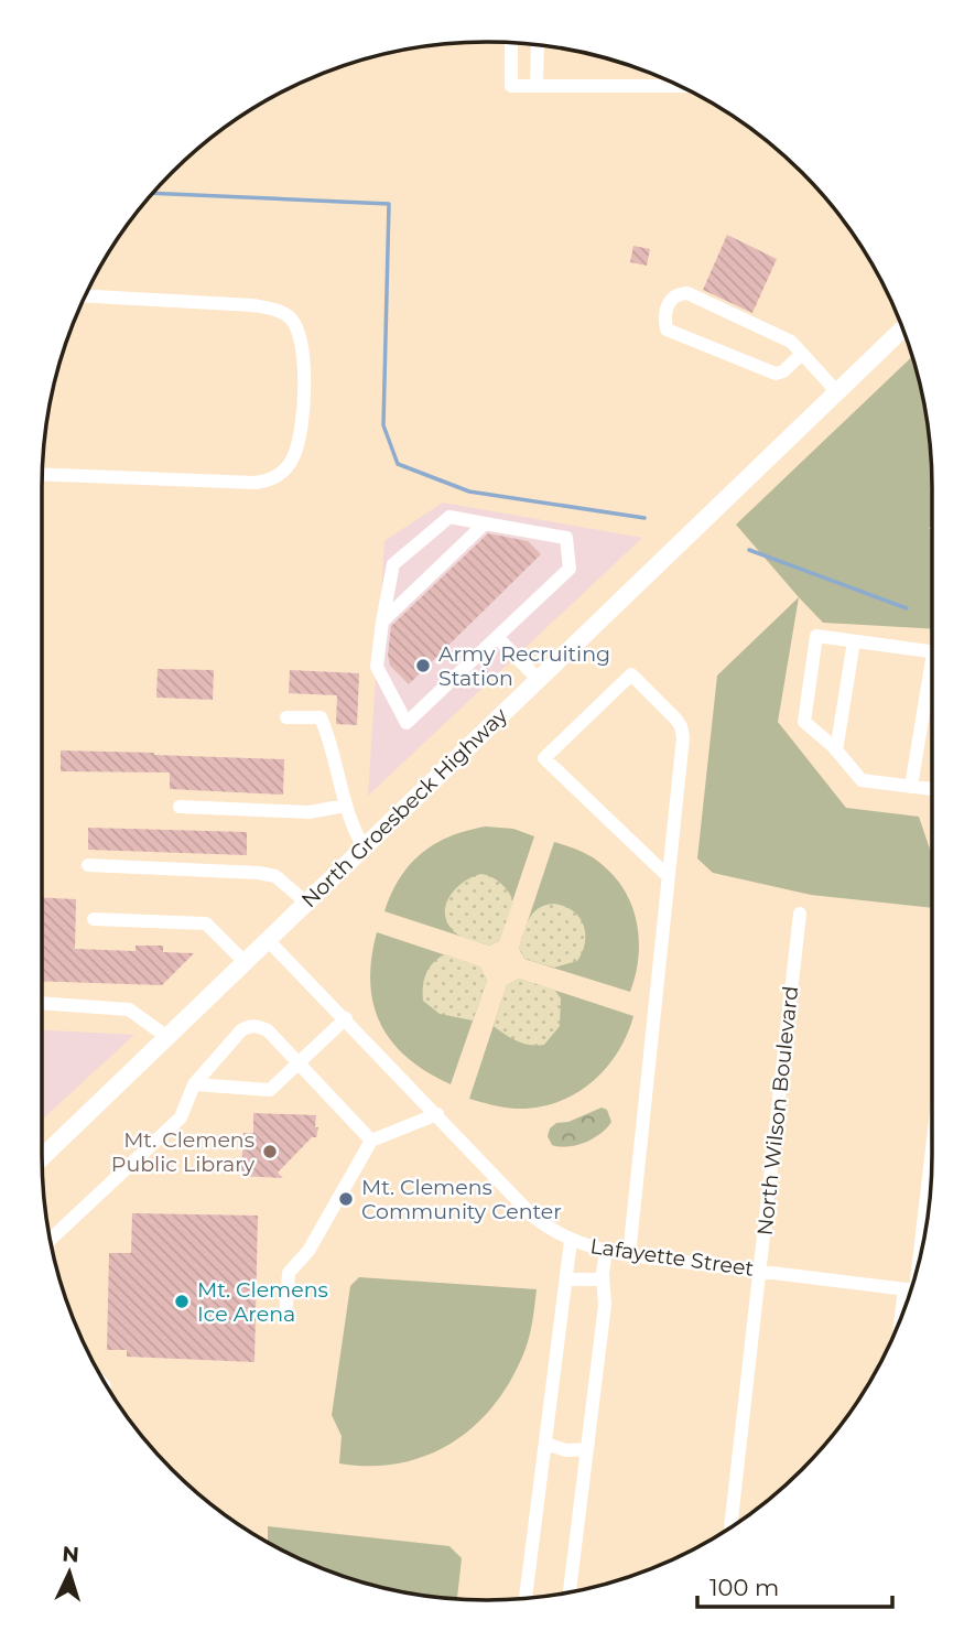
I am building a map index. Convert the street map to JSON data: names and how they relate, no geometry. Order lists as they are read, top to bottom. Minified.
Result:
{"streets":{"main road":["North Groesbeck Highway"],"street":["North Wilson Boulevard","Lafayette Street"]},"crossings":[["North Groesbeck Highway","Lafayette Street"],["North Wilson Boulevard","Lafayette Street"]],"places":["Army Recruiting Station","Mt. Clemens Public Library","Mt. Clemens Community Center","Mt. Clemens Ice Arena"],"scale_bar":"100 m","north":"top"}
